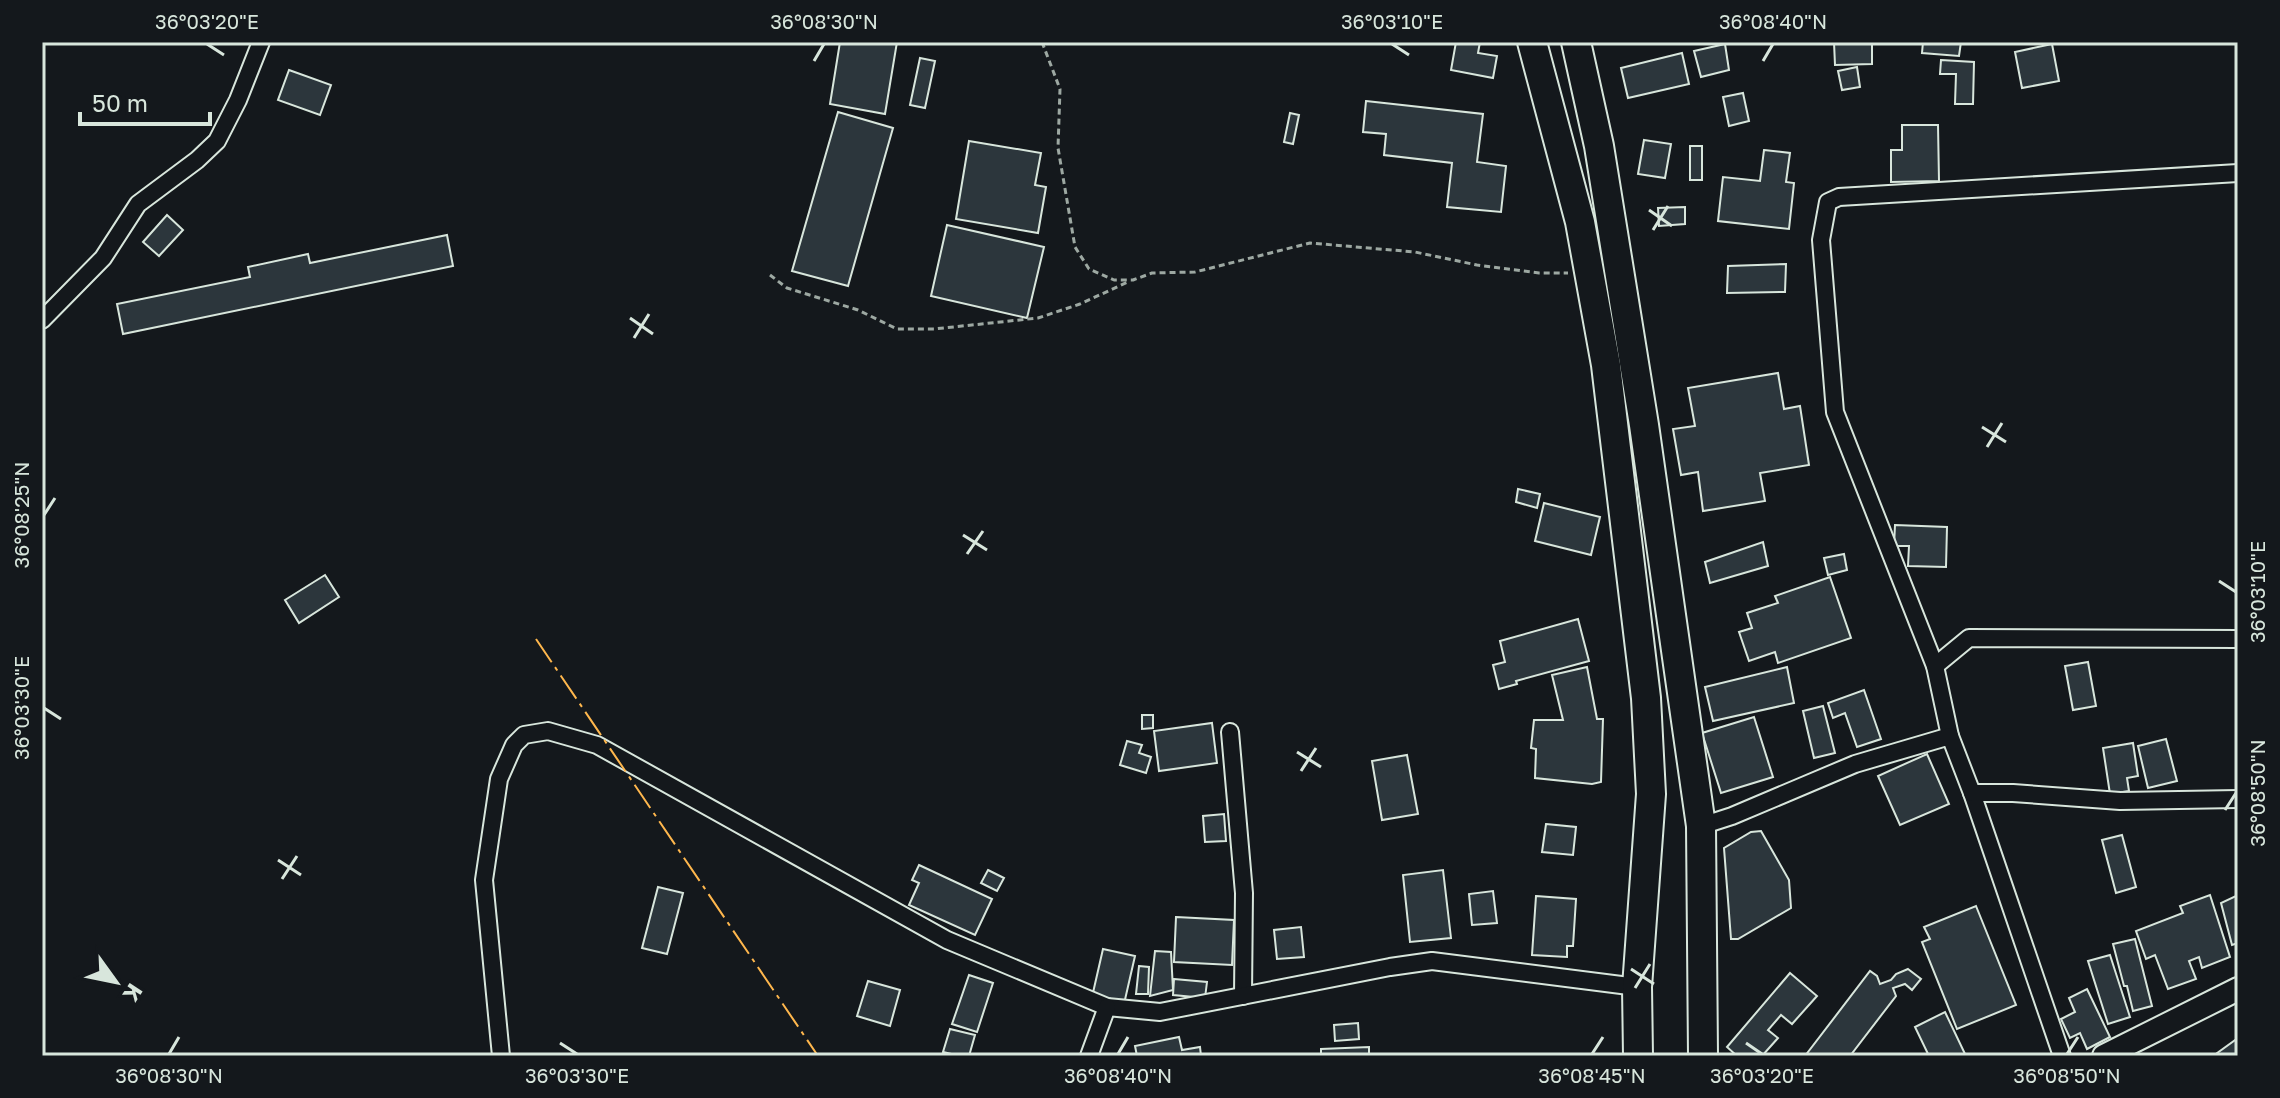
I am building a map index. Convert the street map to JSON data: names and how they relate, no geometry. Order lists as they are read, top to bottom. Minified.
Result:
{"scale_bar":"50 m","north":"bottom right","coordinates":["36°03'20\"E","36°08'30\"N","36°03'10\"E","36°08'40\"N","36°08'25\"N","36°03'30\"E","36°08'50\"N","36°08'45\"N"]}
